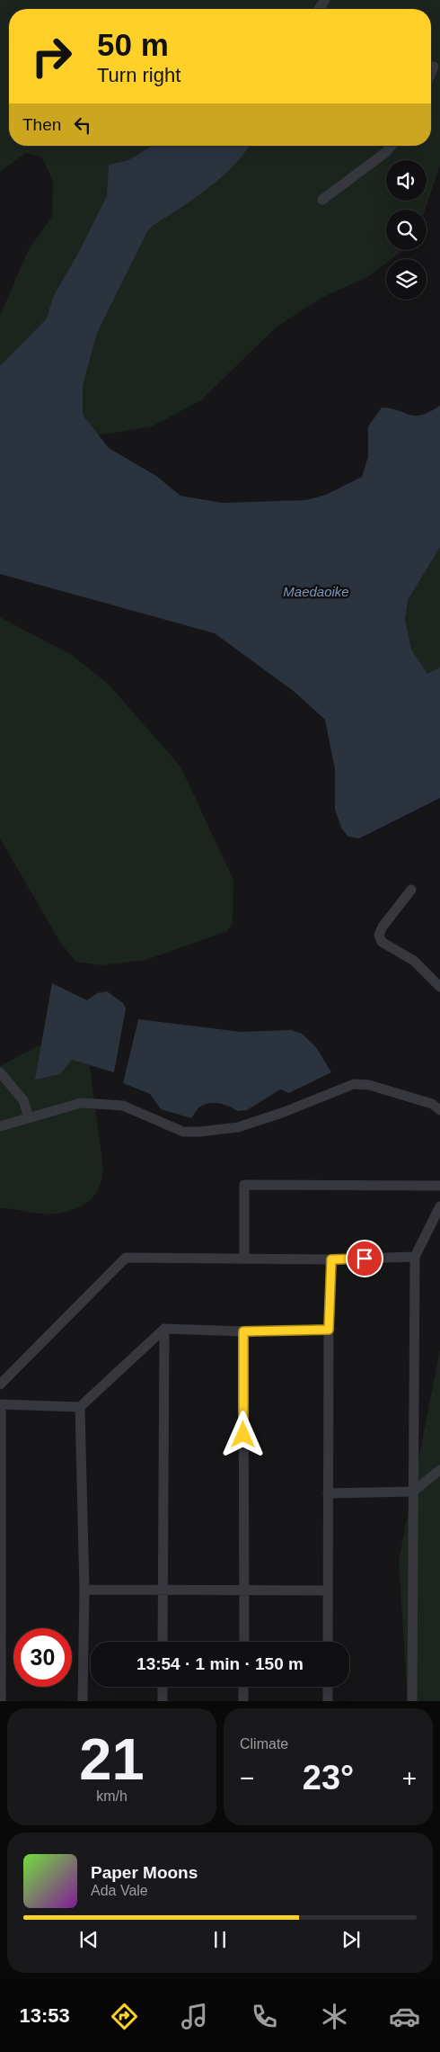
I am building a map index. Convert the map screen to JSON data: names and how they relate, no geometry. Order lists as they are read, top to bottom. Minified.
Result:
{"water":["Maedaoike"],"page":{"turn":["50 m","Turn right"],"then":"Then","limit":"30","trip":"13:54 · 1 min · 150 m","tile":[["21","km/h"],"Climate"],"heat":["−","23°","+"],"song":["Paper Moons","Ada Vale"],"tabs":"13:53"}}
